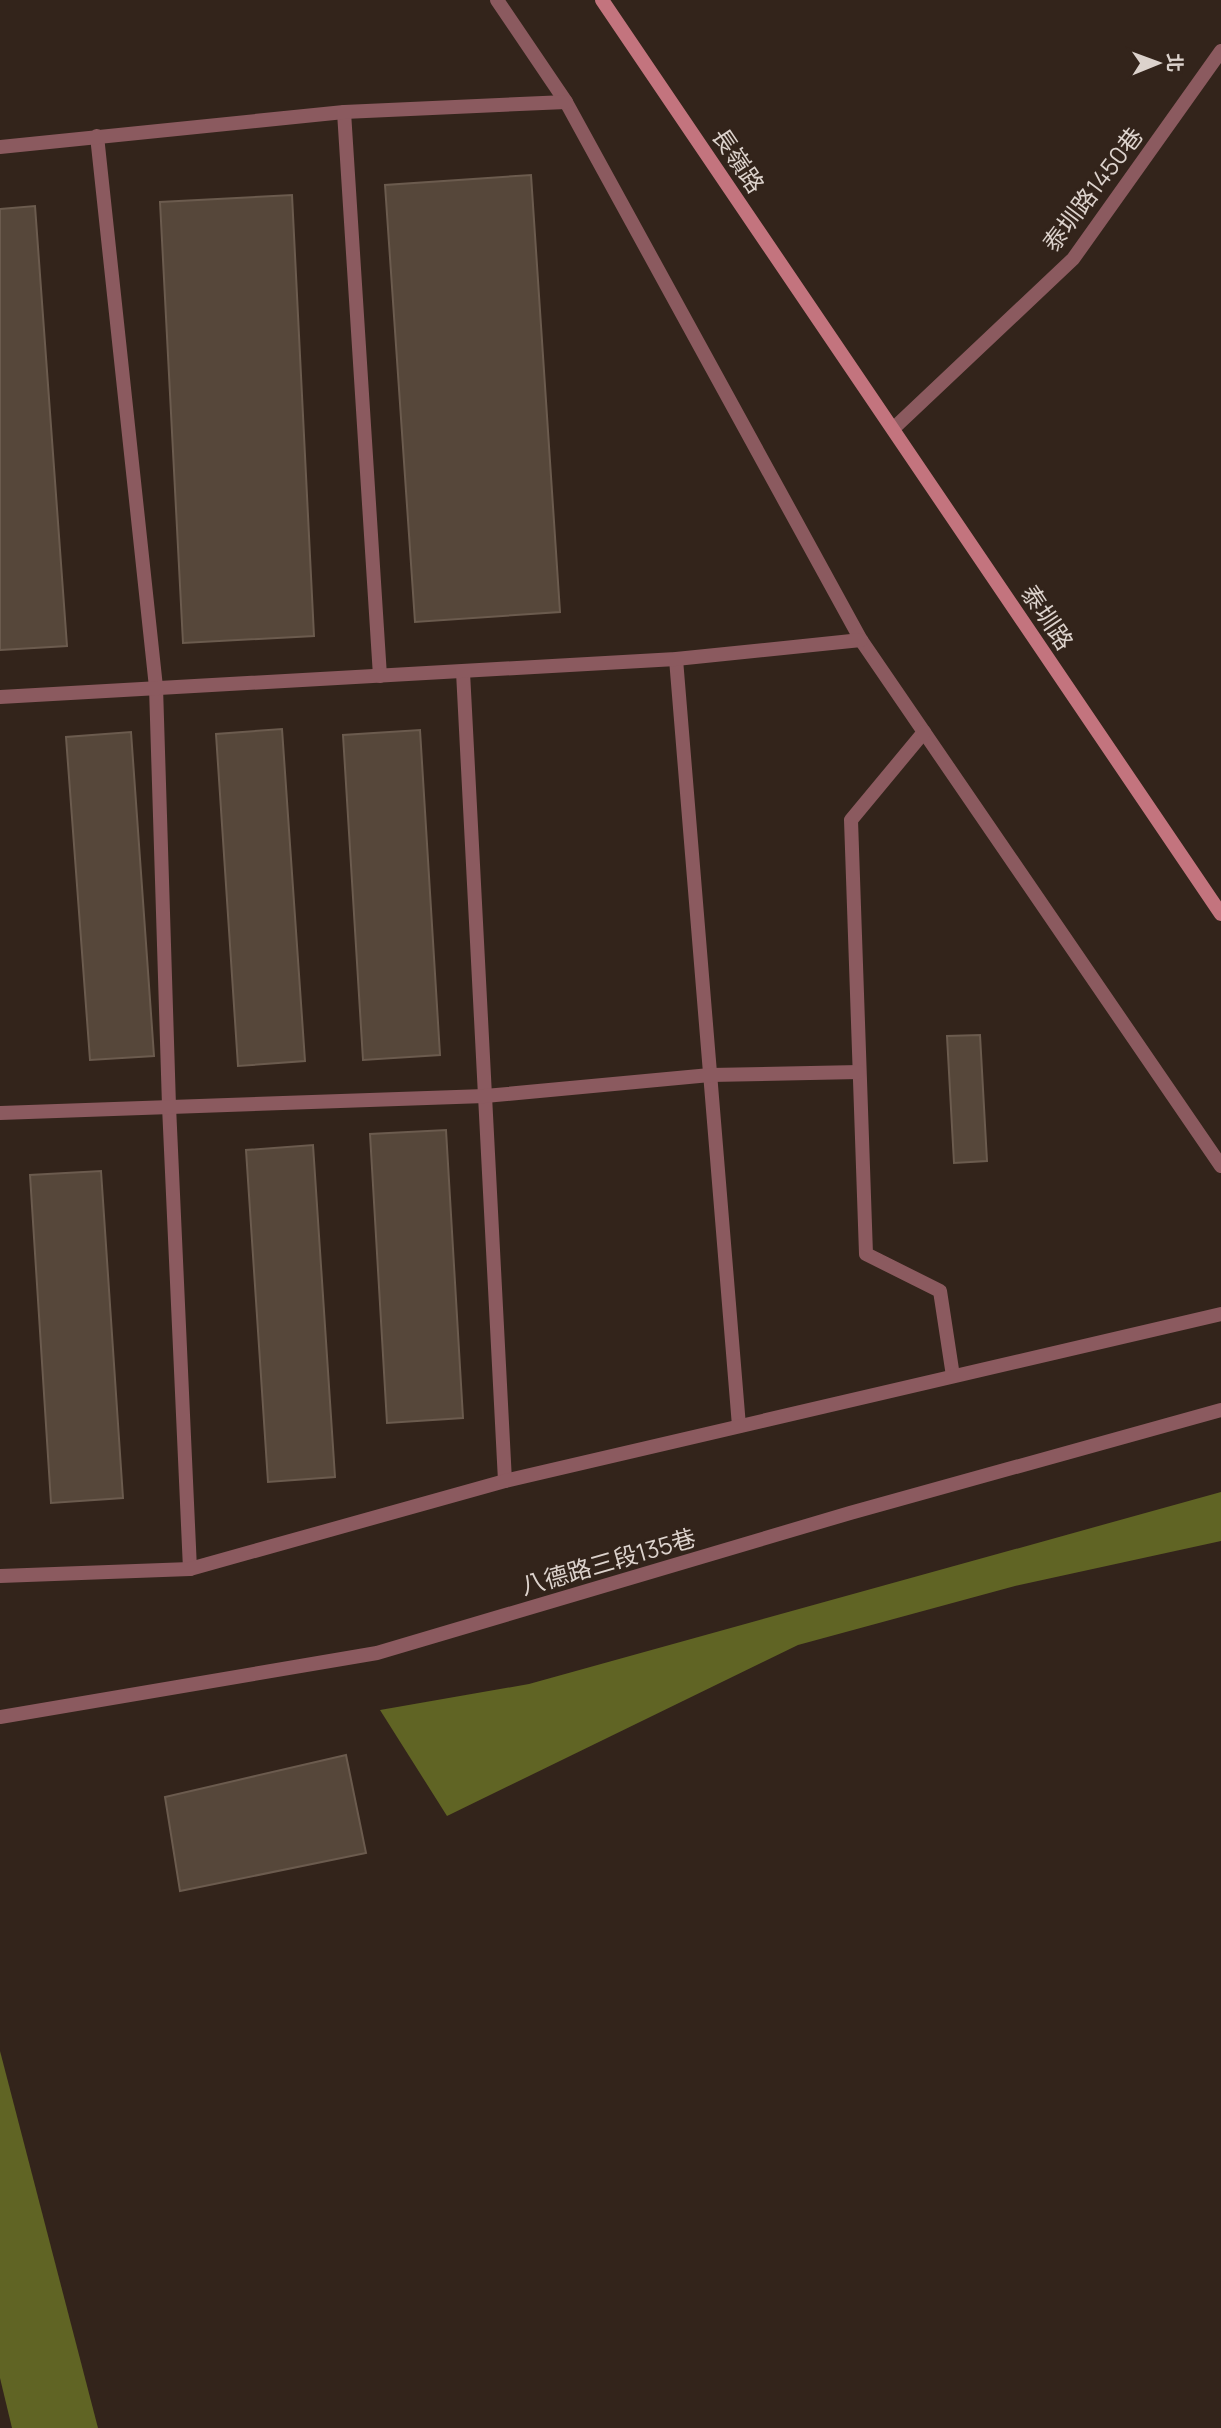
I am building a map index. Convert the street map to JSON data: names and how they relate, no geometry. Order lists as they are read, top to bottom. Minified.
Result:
{"streets":{"street":["長嶺路","泰圳路1450巷","泰圳路","八德路三段135巷"]},"crossings":[["長嶺路","泰圳路"],["泰圳路1450巷","泰圳路"]],"north":"right"}
